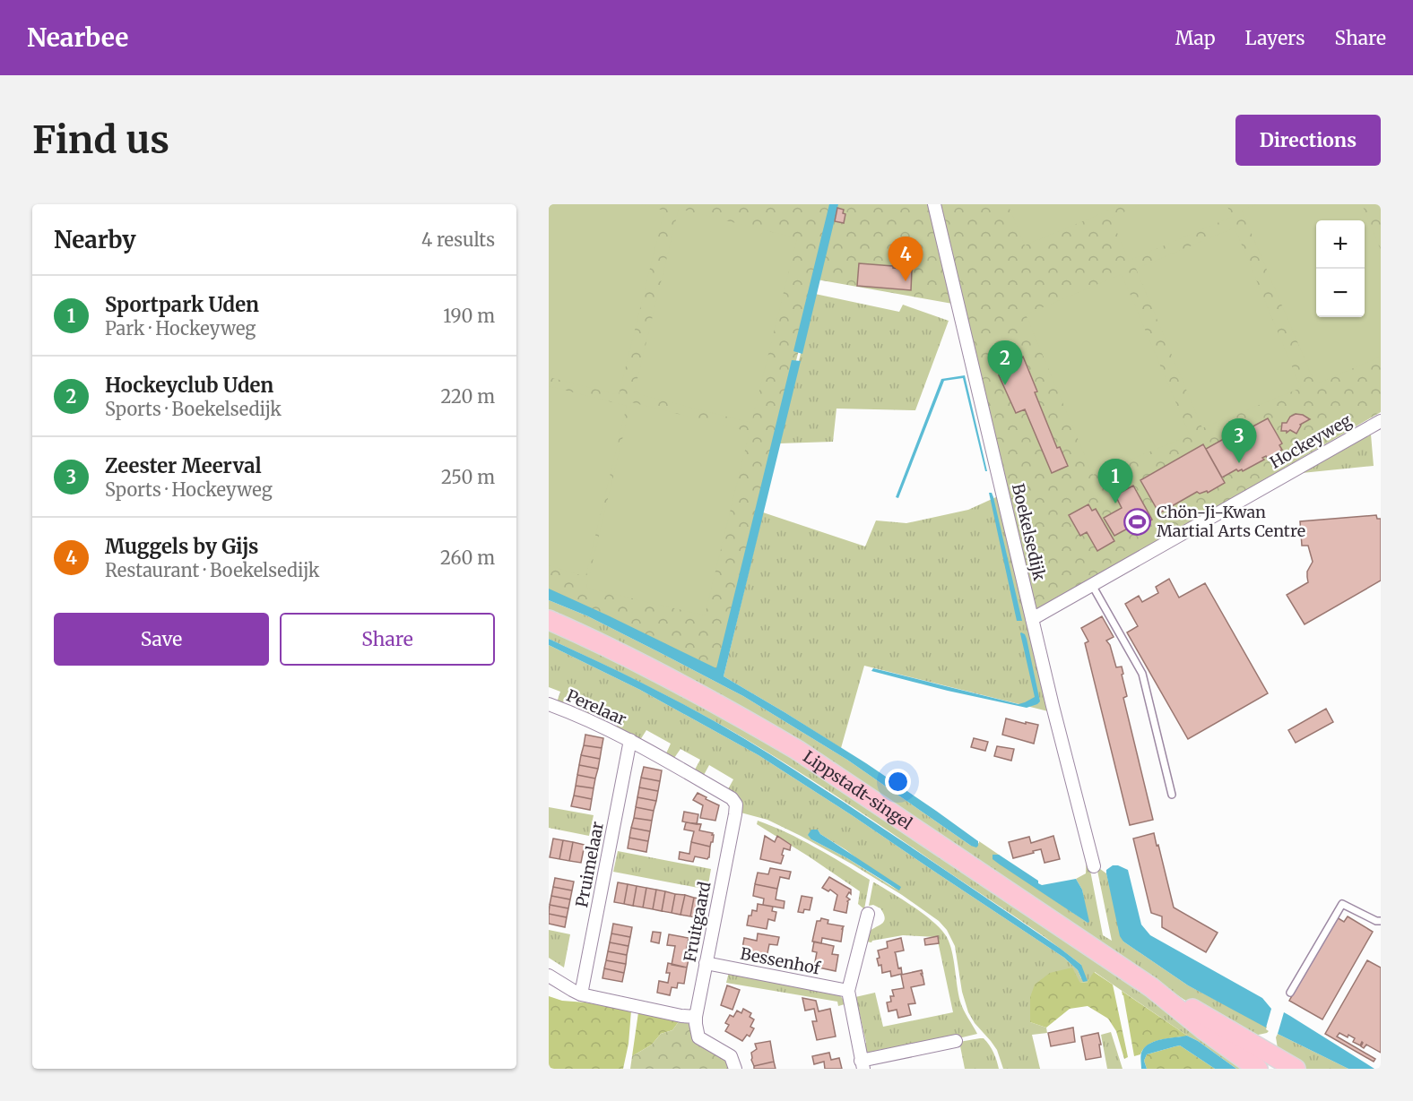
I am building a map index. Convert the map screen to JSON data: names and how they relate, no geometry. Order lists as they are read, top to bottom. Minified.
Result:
{"streets":{"main road":["Lippstadt-singel"],"street":["Hockeyweg","Boekelsedijk","Perelaar","Pruimelaar","Fruitgaard","Bessenhof"]},"crossings":[["Hockeyweg","Boekelsedijk"],["Perelaar","Pruimelaar"],["Perelaar","Fruitgaard"],["Pruimelaar","Fruitgaard"],["Fruitgaard","Bessenhof"]],"places":{"sports":["Chön-Ji-Kwan Martial Arts Centre"]},"page":{"header":"Nearbee","nav":["Map","Layers","Share"],"buttons":["Directions",["Save","Share"]],"title":"Find us","heading":["Nearby","4 results"],"map_buttons":["+","−"],"pins":["4","2","3","1"],"list":[{"mark":"1","name":"Sportpark Uden","note":"Park · Hockeyweg","value":"190 m"},{"mark":"2","name":"Hockeyclub Uden","note":"Sports · Boekelsedijk","value":"220 m"},{"mark":"3","name":"Zeester Meerval","note":"Sports · Hockeyweg","value":"250 m"},{"mark":"4","name":"Muggels by Gijs","note":"Restaurant · Boekelsedijk","value":"260 m"}]}}
